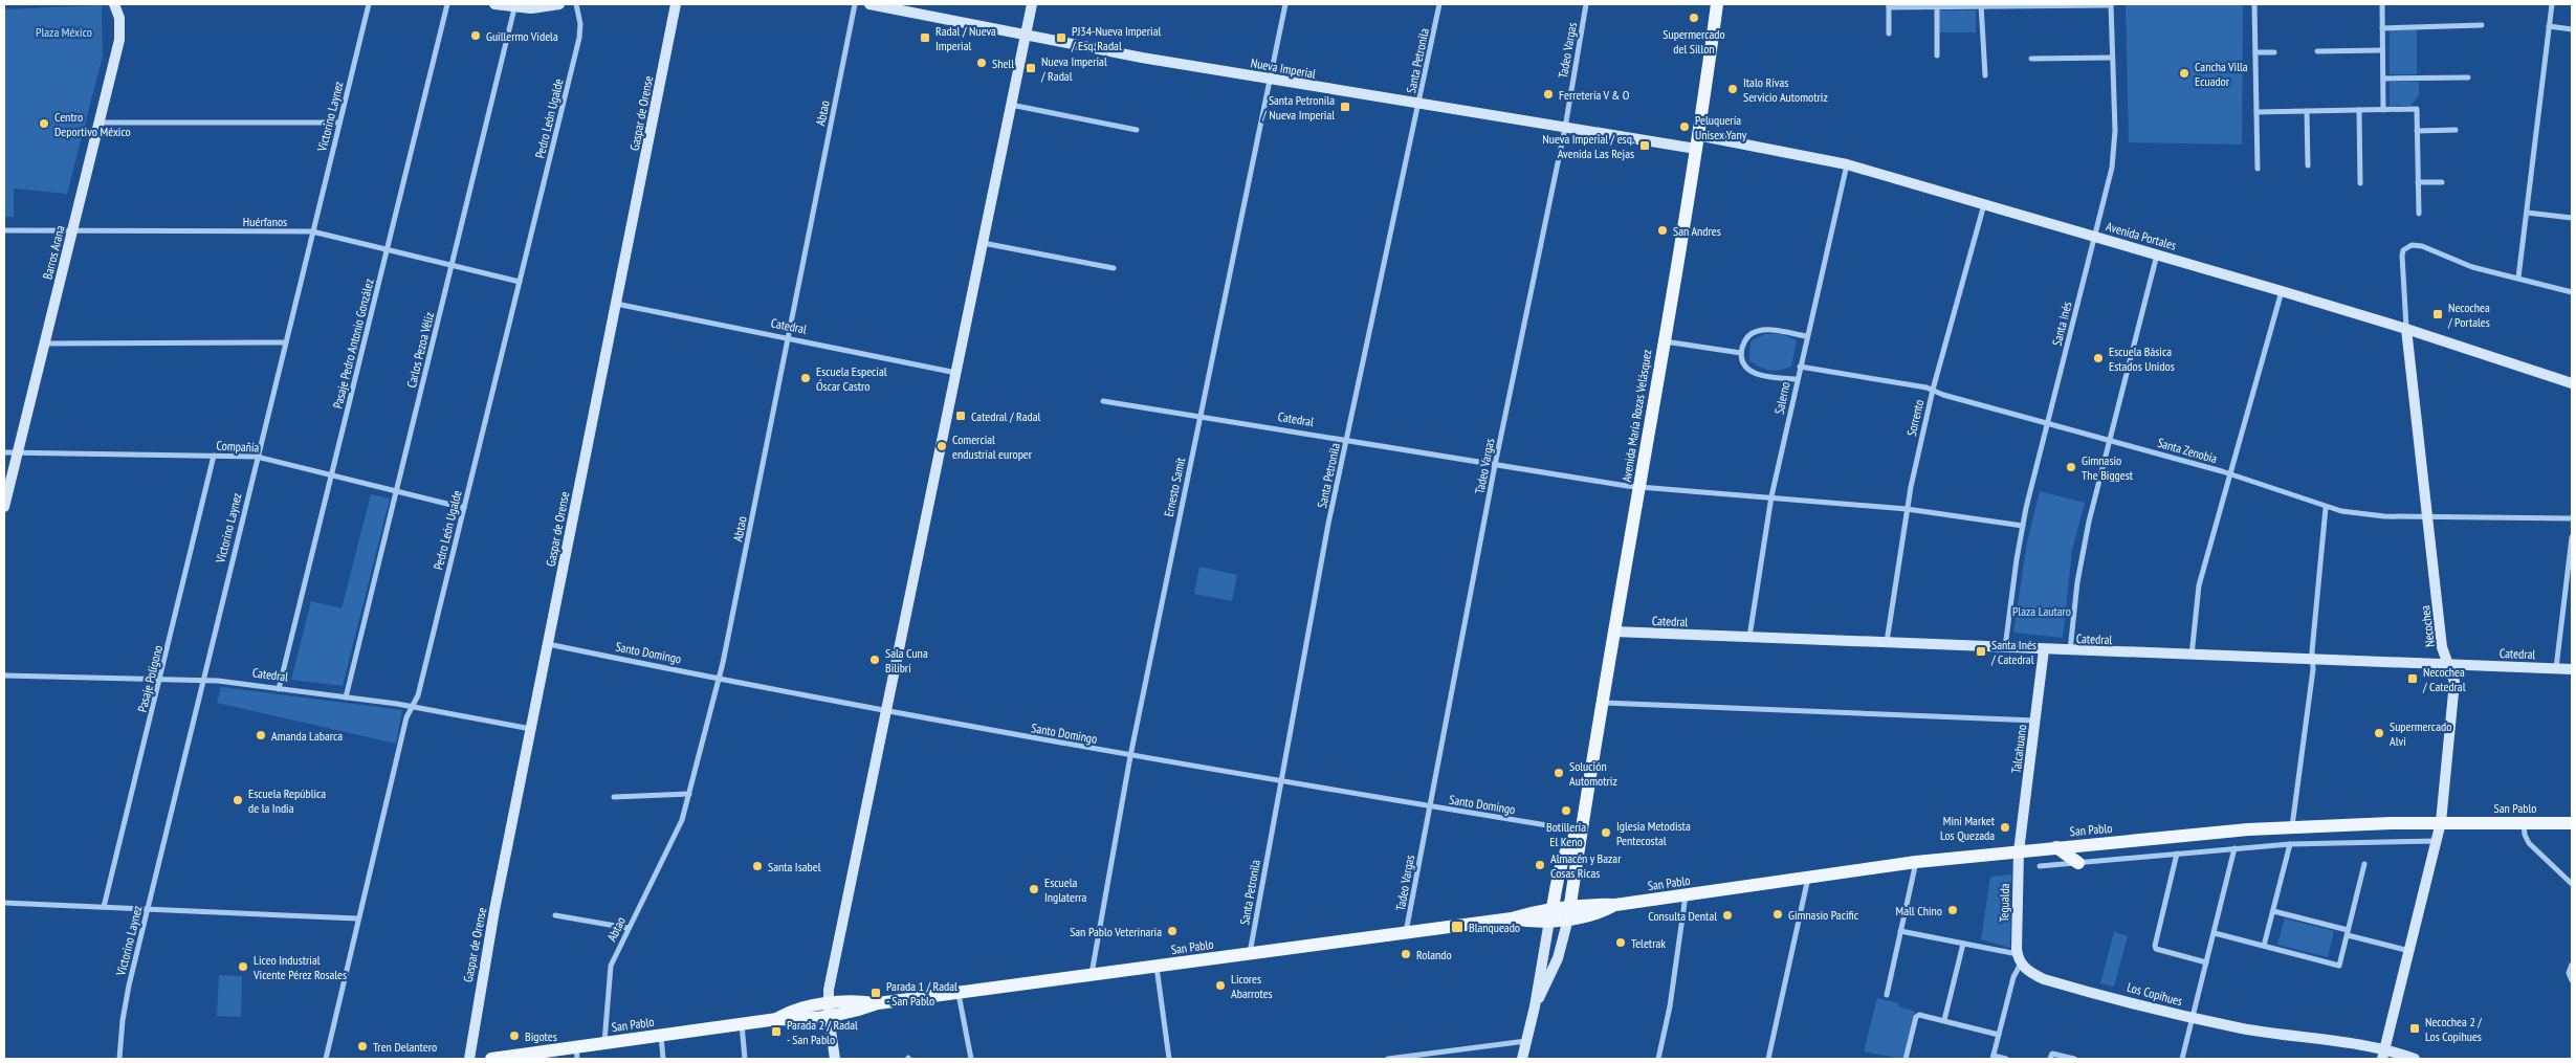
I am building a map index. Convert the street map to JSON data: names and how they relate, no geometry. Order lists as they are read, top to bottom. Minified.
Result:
{"streets":{"main road":["Avenida María Rozas Velásquez","San Pablo"],"street":["Tadeo Vargas","Santa Petronila","Nueva Imperial","Gaspar de Orense","Abtao","Victorino Laynez","Pedro León Ugalde","Huérfanos","Avenida Portales","Barros Arana","Santa Inés","Catedral","Pasaje Pedro Antonio González","Carlos Pezoa Véliz","Salerno","Sorrento","Compañía","Santa Zenobia","Ernesto Samit","Necochea","Santo Domingo","Pasaje Polígono","Talcahuano","Tegualda","Los Copihues"]},"crossings":[["Tadeo Vargas","Nueva Imperial"],["Tadeo Vargas","Catedral"],["Tadeo Vargas","Santo Domingo"],["Tadeo Vargas","San Pablo"],["Santa Petronila","Nueva Imperial"],["Santa Petronila","Catedral"],["Santa Petronila","Santo Domingo"],["Santa Petronila","San Pablo"],["Nueva Imperial","Avenida Portales"],["Nueva Imperial","Avenida María Rozas Velásquez"],["Nueva Imperial","Ernesto Samit"],["Gaspar de Orense","Catedral"],["Gaspar de Orense","Santo Domingo"],["Abtao","Catedral"],["Abtao","Santo Domingo"],["Abtao","San Pablo"],["Victorino Laynez","Huérfanos"],["Victorino Laynez","Catedral"],["Victorino Laynez","Compañía"],["Pedro León Ugalde","Huérfanos"],["Pedro León Ugalde","Catedral"],["Pedro León Ugalde","Compañía"],["Huérfanos","Barros Arana"],["Huérfanos","Pasaje Pedro Antonio González"],["Huérfanos","Carlos Pezoa Véliz"],["Avenida Portales","Santa Inés"],["Avenida Portales","Salerno"],["Avenida Portales","Avenida María Rozas Velásquez"],["Avenida Portales","Sorrento"],["Avenida Portales","Necochea"],["Barros Arana","Compañía"],["Santa Inés","Catedral"],["Santa Inés","Santa Zenobia"],["Catedral","Pasaje Pedro Antonio González"],["Catedral","Carlos Pezoa Véliz"],["Catedral","Salerno"],["Catedral","Avenida María Rozas Velásquez"],["Catedral","Sorrento"],["Catedral","Ernesto Samit"],["Catedral","Necochea"],["Catedral","Pasaje Polígono"],["Catedral","Talcahuano"],["Pasaje Pedro Antonio González","Compañía"],["Carlos Pezoa Véliz","Compañía"],["Salerno","Santa Zenobia"],["Avenida María Rozas Velásquez","Santo Domingo"],["Avenida María Rozas Velásquez","San Pablo"],["Sorrento","Santa Zenobia"],["Compañía","Pasaje Polígono"],["Santa Zenobia","Necochea"],["Ernesto Samit","Santo Domingo"],["Ernesto Samit","San Pablo"],["Necochea","San Pablo"],["Necochea","Los Copihues"],["Talcahuano","San Pablo"],["Talcahuano","Tegualda"],["San Pablo","Tegualda"],["Tegualda","Los Copihues"]],"parks":["Plaza México","Plaza Lautaro"],"places":{"other":["Supermercado del Sillon","Guillermo Videla","Shell","Cancha Villa Ecuador","Italo Rivas Servicio Automotriz","Ferretería V & O","Centro Deportivo México","Peluquería Unisex Yany","San Andres","Escuela Básica Estados Unidos","Escuela Especial Óscar Castro","Comercial endustrial europer","Gimnasio The Biggest","Sala Cuna Bilibri","Supermercado Alvi","Amanda Labarca","Solución Automotriz","Escuela República de la India","Botillería El Keno","Mini Market Los Quezada","Iglesia Metodista Pentecostal","Almacén y Bazar Cosas Ricas","Santa Isabel","Escuela Inglaterra","Mall Chino","Gimnasio Pacific","Consulta Dental","San Pablo Veterinaria","Teletrak","Rolando","Liceo Industrial Vicente Pérez Rosales","Licores Abarrotes","Bigotes","Tren Delantero"],"transit":["Radal / Nueva Imperial","PJ34-Nueva Imperial / Esq. Radal","Nueva Imperial / Radal","Santa Petronila / Nueva Imperial","Nueva Imperial / esq. Avenida Las Rejas","Necochea / Portales","Catedral / Radal","Santa Inés / Catedral","Necochea / Catedral","Blanqueado","Parada 1 / Radal - San Pablo","Necochea 2 / Los Copihues","Parada 2 / Radal - San Pablo"]}}
